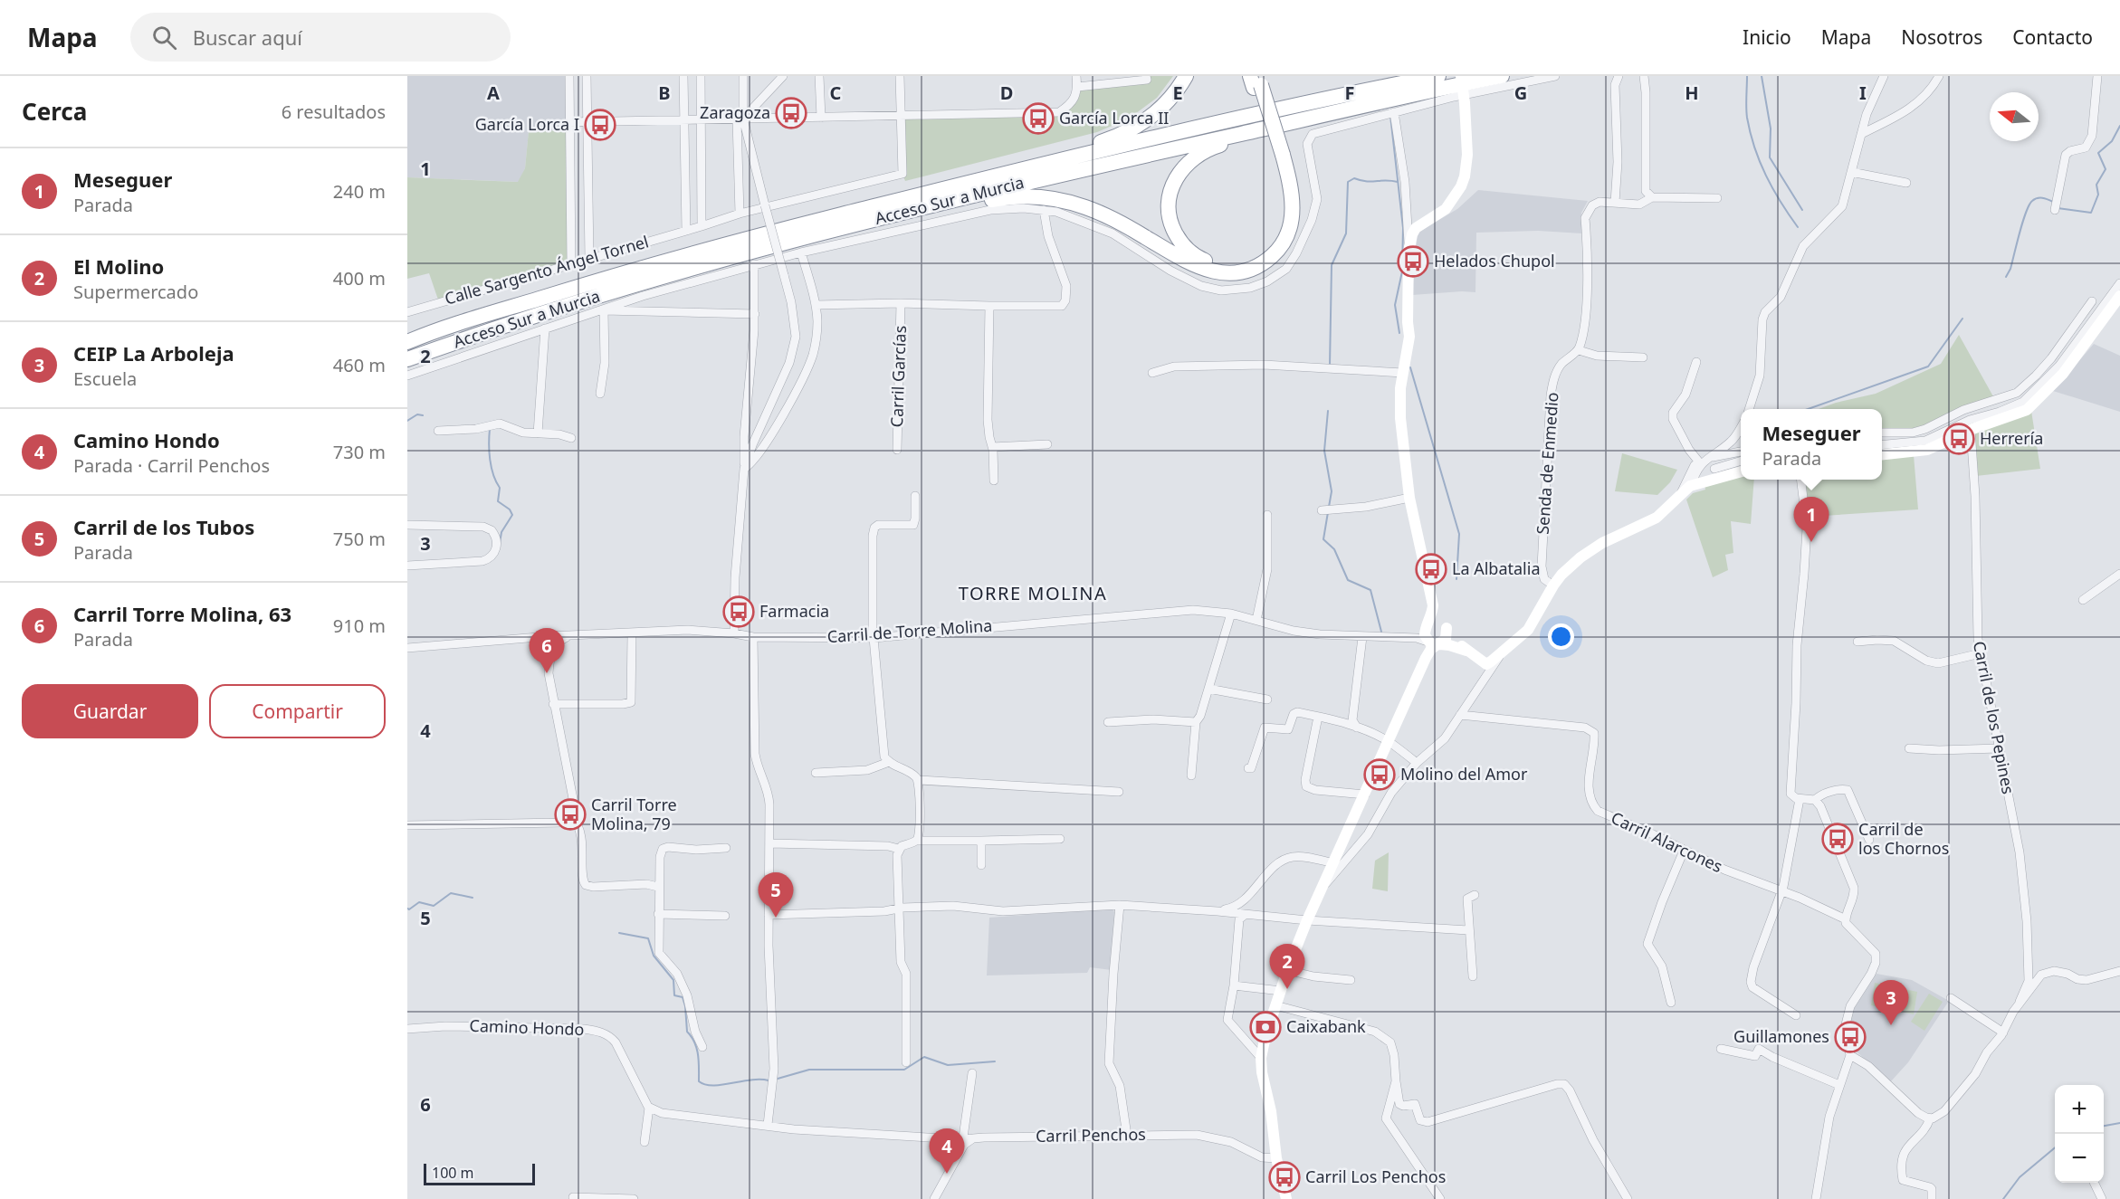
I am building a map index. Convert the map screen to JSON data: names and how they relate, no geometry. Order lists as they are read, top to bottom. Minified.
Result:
{"streets":{"highway":["Acceso Sur a Murcia"],"street":["Calle Sargento Ángel Tornel","Carril Garcías","Senda de Enmedio","Carril de Torre Molina","Carril de los Pepines","Carril Alarcones","Camino Hondo","Carril Penchos"]},"districts":["TORRE MOLINA"],"places":{"bus stop":["Zaragoza","García Lorca II","García Lorca I","Helados Chupol","Herrería","La Albatalia","Farmacia","Molino del Amor","Carril Torre Molina, 79","Carril de los Chornos","Guillamones","Carril Los Penchos"],"bank":["Caixabank"]},"scale_bar":"100 m","north":"left","page":{"header":"Mapa","search":"Buscar aquí","nav":["Inicio","Mapa","Nosotros","Contacto"],"heading":["Cerca","6 resultados"],"list":[{"mark":"1","name":"Meseguer","note":"Parada","value":"240 m"},{"mark":"2","name":"El Molino","note":"Supermercado","value":"400 m"},{"mark":"3","name":"CEIP La Arboleja","note":"Escuela","value":"460 m"},{"mark":"4","name":"Camino Hondo","note":"Parada · Carril Penchos","value":"730 m"},{"mark":"5","name":"Carril de los Tubos","note":"Parada","value":"750 m"},{"mark":"6","name":"Carril Torre Molina, 63","note":"Parada","value":"910 m"}],"popup":["Meseguer","Parada"],"pins":["1","6","5","2","3","4"],"buttons":["Guardar","Compartir"],"map_buttons":["+","−"],"scale":"100 m"},"grid":{"columns":["A","B","C","D","E","F","G","H","I"],"rows":["1","2","3","4","5","6"]}}
